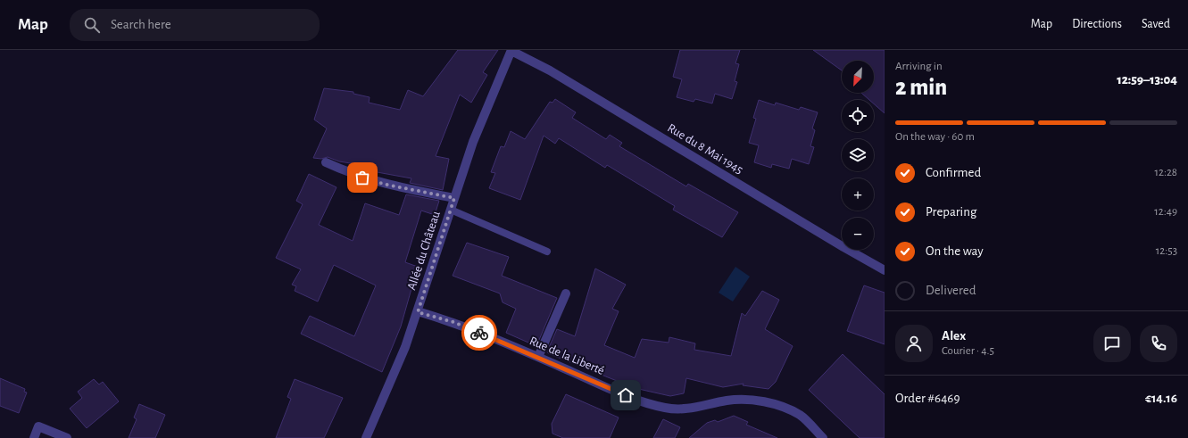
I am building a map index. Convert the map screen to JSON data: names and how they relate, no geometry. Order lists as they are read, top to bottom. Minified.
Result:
{"streets":{"street":["Rue du 8 Mai 1945","Allée du Château","Rue de la Liberté"]},"crossings":[["Rue du 8 Mai 1945","Allée du Château"],["Allée du Château","Rue de la Liberté"]],"north":"bottom left","page":{"header":"Map","search":"Search here","nav":["Map","Directions","Saved"],"heading":["2 min","Arriving in","12:59–13:04"],"panel":["Alex","Courier · 4.5","Order #6469","€14.16"],"map_buttons":["+","−"],"bar":"On the way · 60 m","list":[["Confirmed","12:28"],["Preparing","12:49"],["On the way","12:53"],"Delivered"]}}
